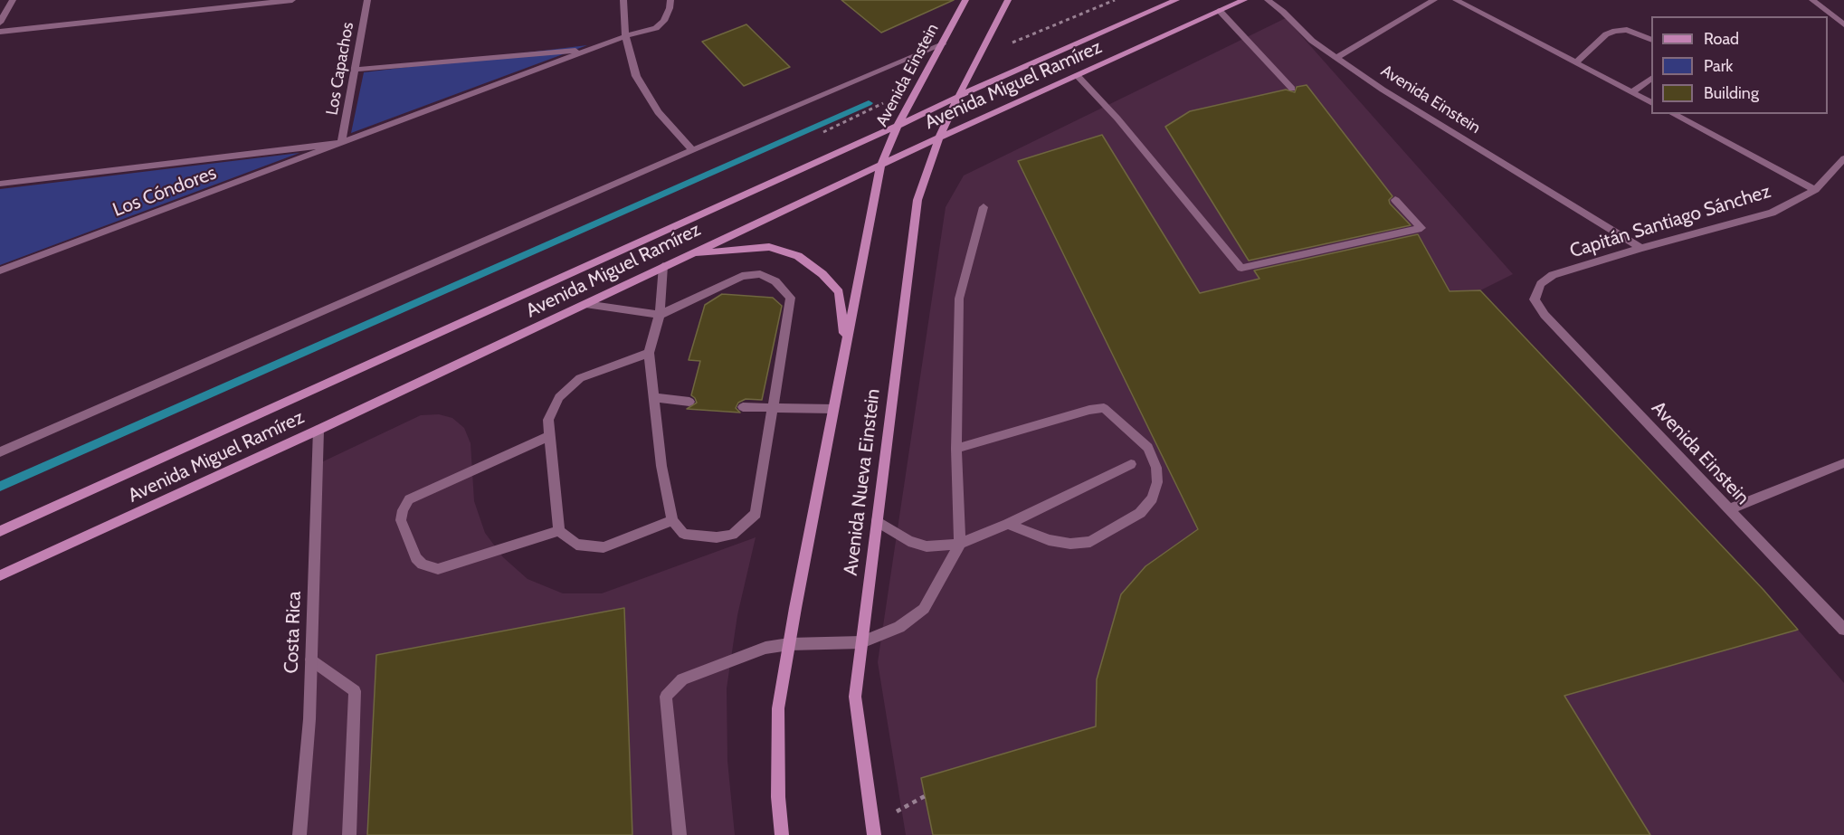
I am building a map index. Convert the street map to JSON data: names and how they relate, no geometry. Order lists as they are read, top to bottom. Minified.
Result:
{"streets":{"main road":["Avenida Einstein","Avenida Miguel Ramírez","Avenida Nueva Einstein"],"street":["Los Capachos","Los Cóndores","Capitán Santiago Sánchez","Costa Rica"]},"crossings":[["Los Capachos","Los Cóndores"],["Avenida Einstein","Avenida Miguel Ramírez"],["Avenida Einstein","Capitán Santiago Sánchez"],["Avenida Einstein","Avenida Nueva Einstein"],["Avenida Miguel Ramírez","Avenida Nueva Einstein"],["Avenida Miguel Ramírez","Costa Rica"]],"legend":["Road","Park","Building"]}
